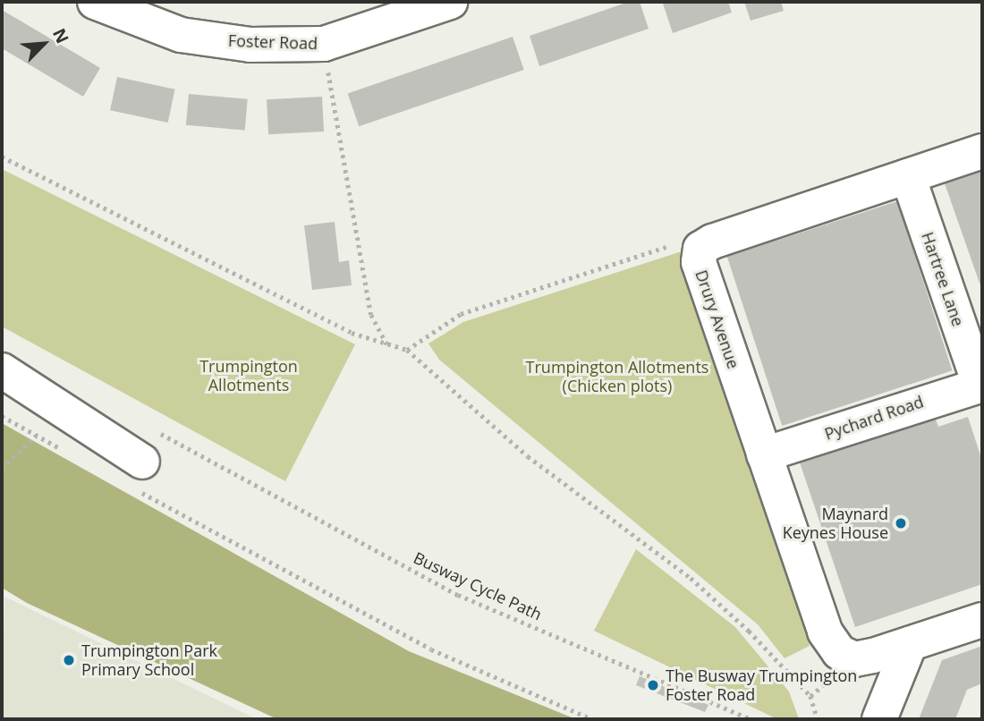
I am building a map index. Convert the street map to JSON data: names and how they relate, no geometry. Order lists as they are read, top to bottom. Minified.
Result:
{"streets":{"street":["Foster Road","Hartree Lane","Drury Avenue","Pychard Road"],"path":["Busway Cycle Path"]},"crossings":[["Hartree Lane","Drury Avenue"],["Hartree Lane","Pychard Road"],["Drury Avenue","Pychard Road"]],"parks":["Trumpington Allotments","Trumpington Allotments (Chicken plots)"],"places":["Maynard Keynes House","Trumpington Park Primary School","The Busway Trumpington Foster Road"],"north":"top right"}
